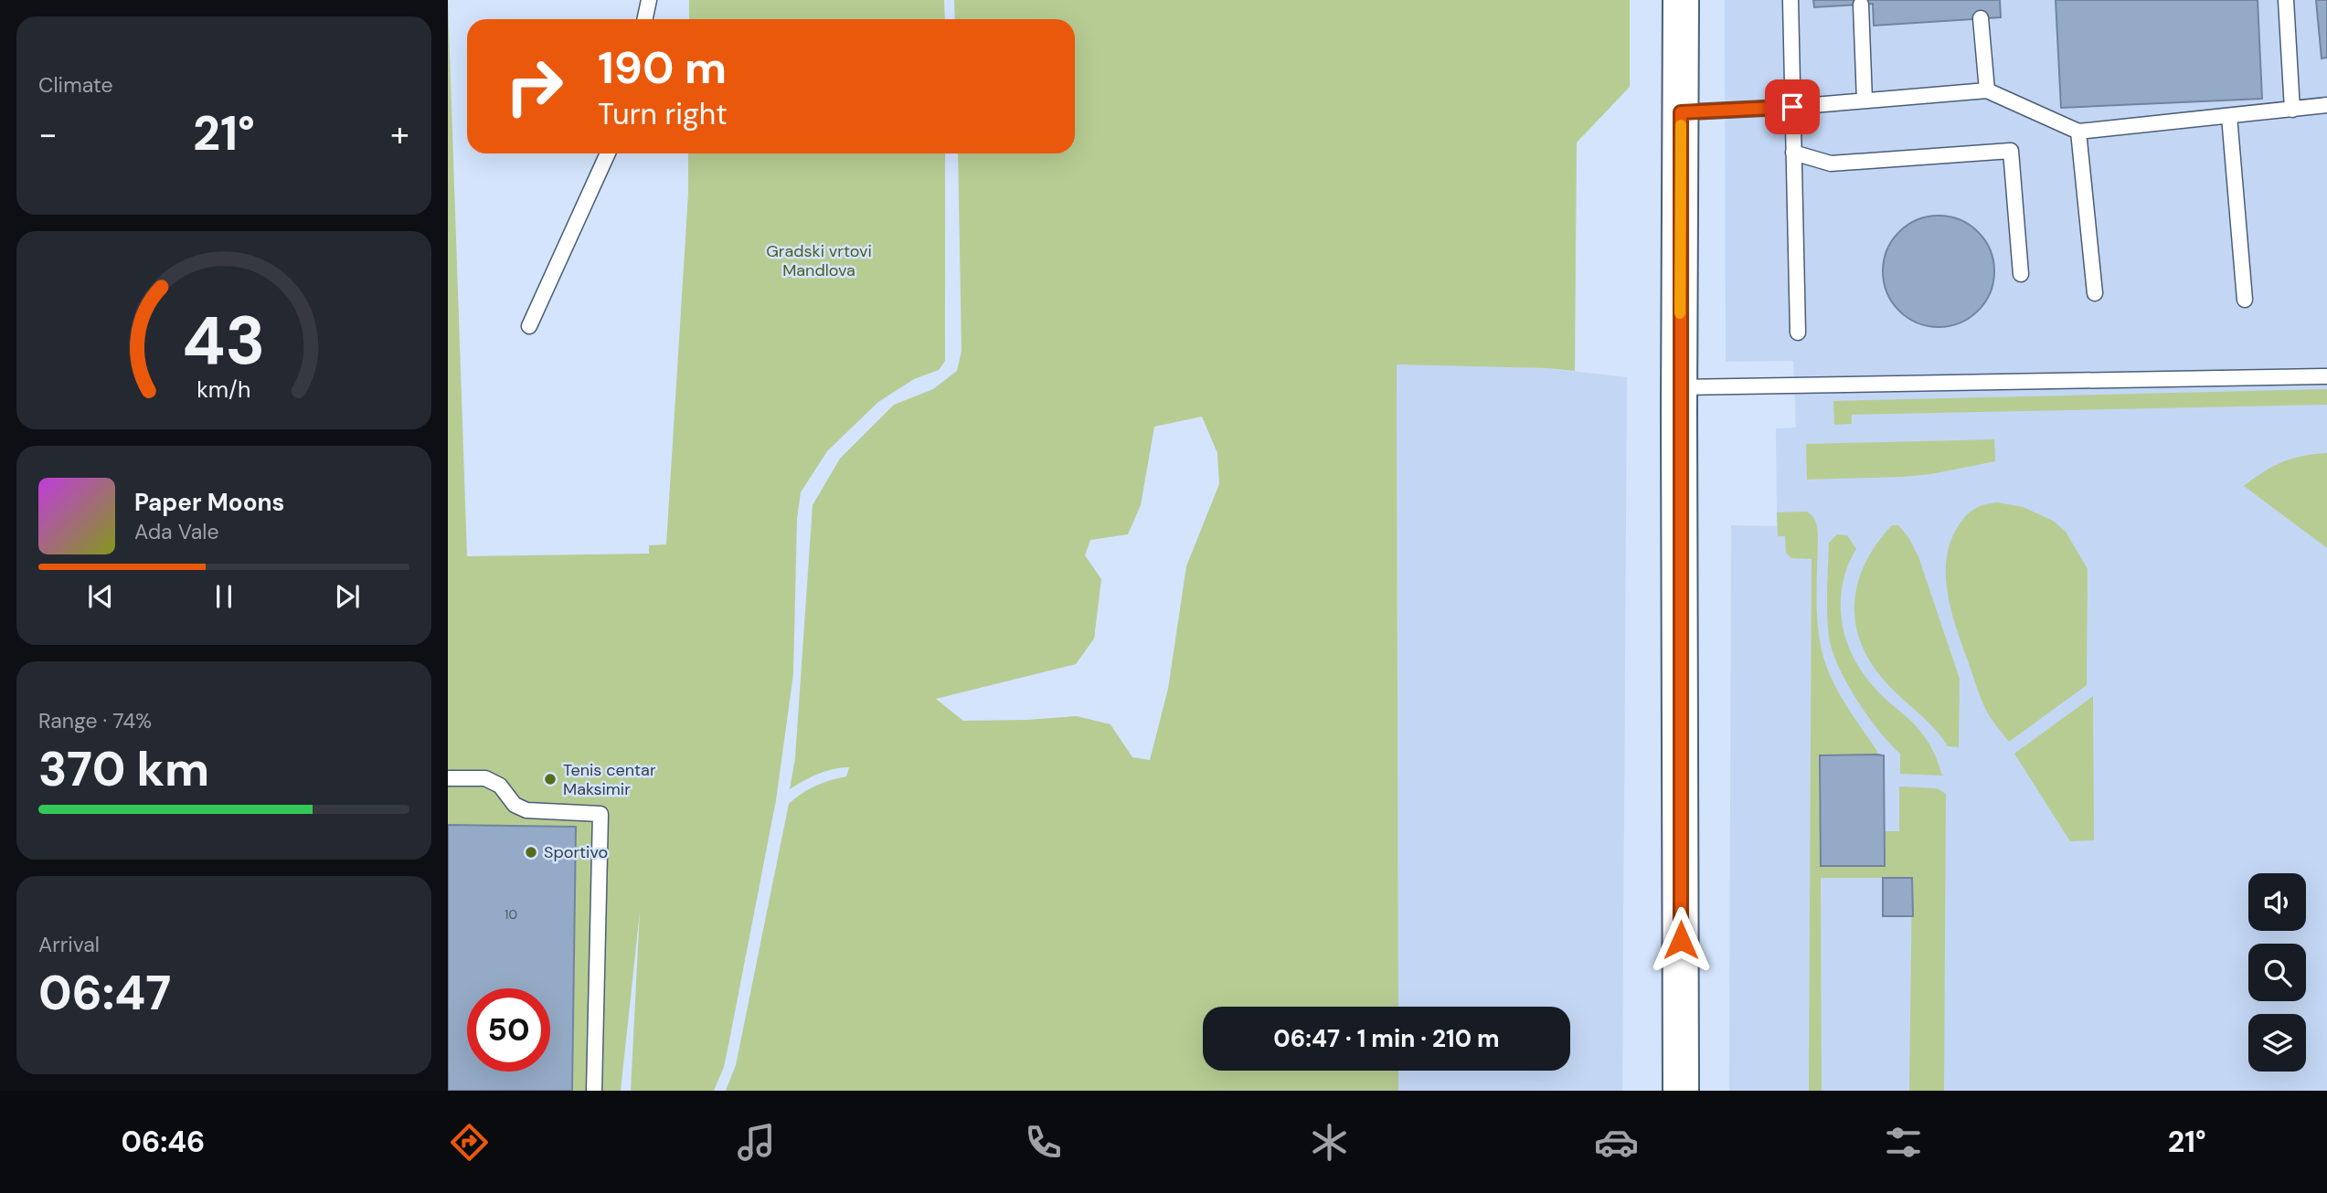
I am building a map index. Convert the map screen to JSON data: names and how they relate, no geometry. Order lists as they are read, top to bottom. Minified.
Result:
{"parks":["Gradski vrtovi Mandlova"],"places":["Tenis centar Maksimir","Sportivo"],"house_numbers":["10"],"page":{"tile":["Climate",["Range · 74%","370 km"],["Arrival","06:47"]],"turn":["190 m","Turn right"],"heat":["−","21°","+"],"song":["Paper Moons","Ada Vale"],"limit":"50","trip":"06:47 · 1 min · 210 m","tabs":["06:46","21°"],"gauge":["43","km/h"]}}
